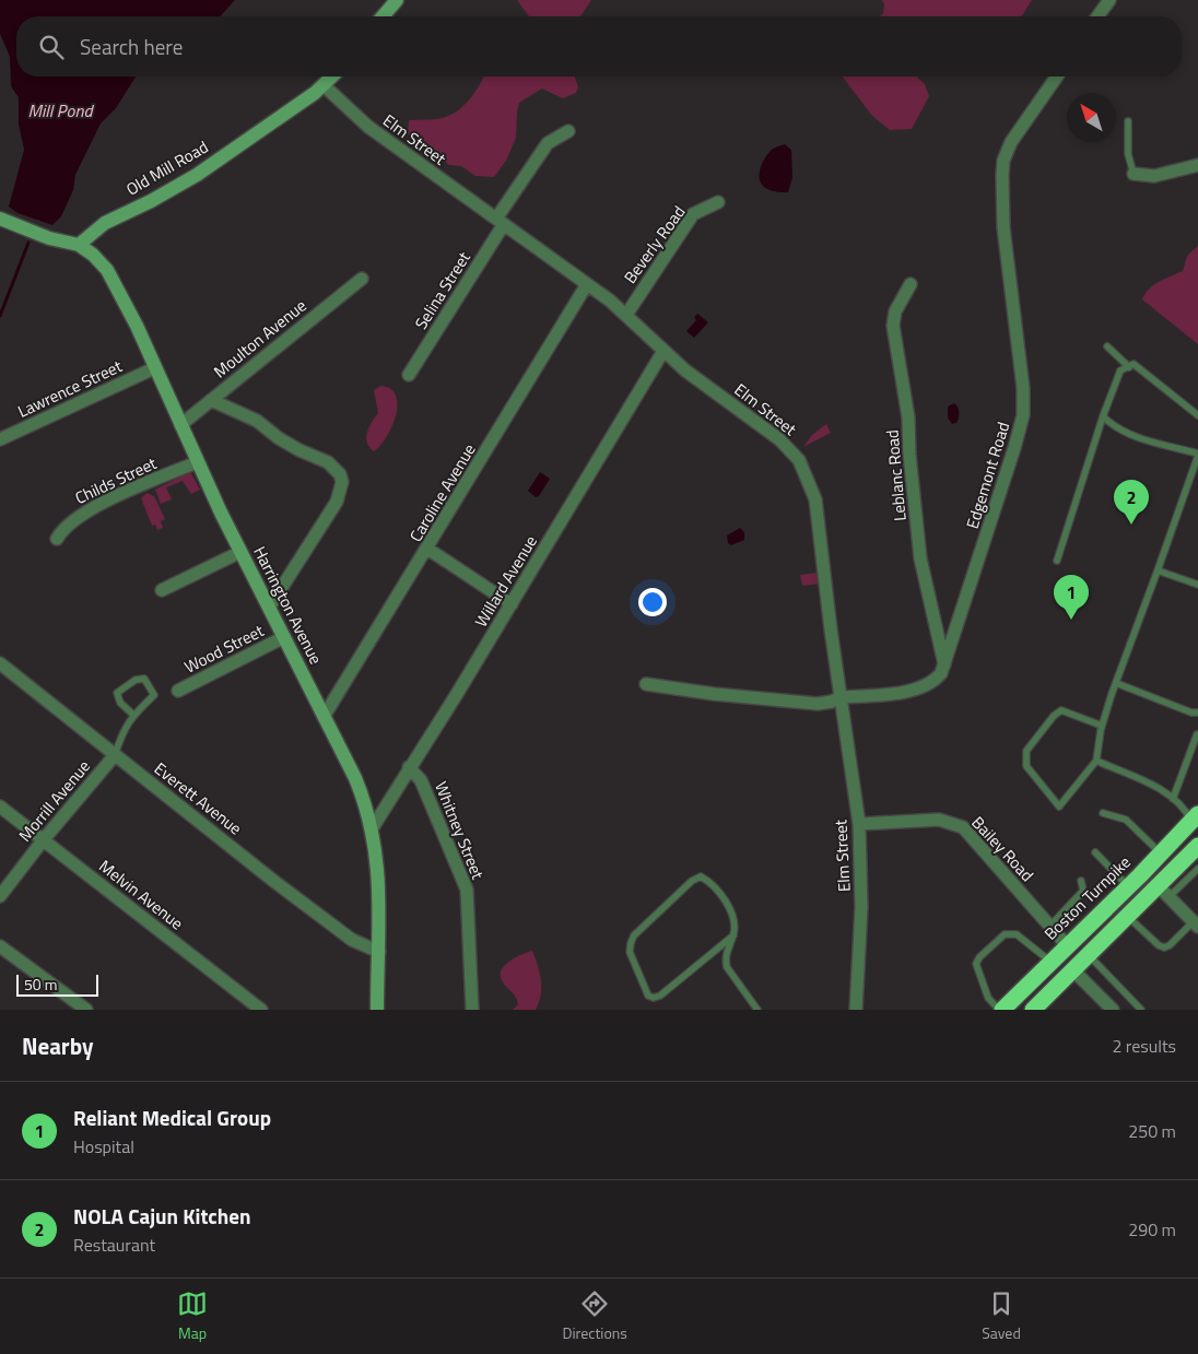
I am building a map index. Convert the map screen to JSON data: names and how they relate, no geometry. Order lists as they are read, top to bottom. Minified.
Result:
{"streets":{"highway":["Boston Turnpike"],"main road":["Old Mill Road","Harrington Avenue"],"street":["Elm Street","Beverly Road","Selina Street","Moulton Avenue","Lawrence Street","Leblanc Road","Edgemont Road","Childs Street","Caroline Avenue","Willard Avenue","Wood Street","Everett Avenue","Morrill Avenue","Whitney Street","Bailey Road","Melvin Avenue"]},"crossings":[["Elm Street","Old Mill Road"],["Elm Street","Beverly Road"],["Elm Street","Selina Street"],["Elm Street","Edgemont Road"],["Elm Street","Caroline Avenue"],["Elm Street","Willard Avenue"],["Elm Street","Bailey Road"],["Old Mill Road","Harrington Avenue"],["Moulton Avenue","Harrington Avenue"],["Lawrence Street","Harrington Avenue"],["Leblanc Road","Edgemont Road"],["Childs Street","Harrington Avenue"],["Caroline Avenue","Harrington Avenue"],["Willard Avenue","Harrington Avenue"],["Willard Avenue","Whitney Street"],["Harrington Avenue","Wood Street"],["Harrington Avenue","Everett Avenue"],["Everett Avenue","Morrill Avenue"],["Morrill Avenue","Melvin Avenue"],["Bailey Road","Boston Turnpike"]],"water":["Mill Pond"],"scale_bar":"50 m","north":"top left","page":{"search":"Search here","pins":["2","1"],"scale":"50 m","heading":["Nearby","2 results"],"list":[{"mark":"1","name":"Reliant Medical Group","note":"Hospital","value":"250 m"},{"mark":"2","name":"NOLA Cajun Kitchen","note":"Restaurant","value":"290 m"}],"nav":["Map","Directions","Saved"]}}
